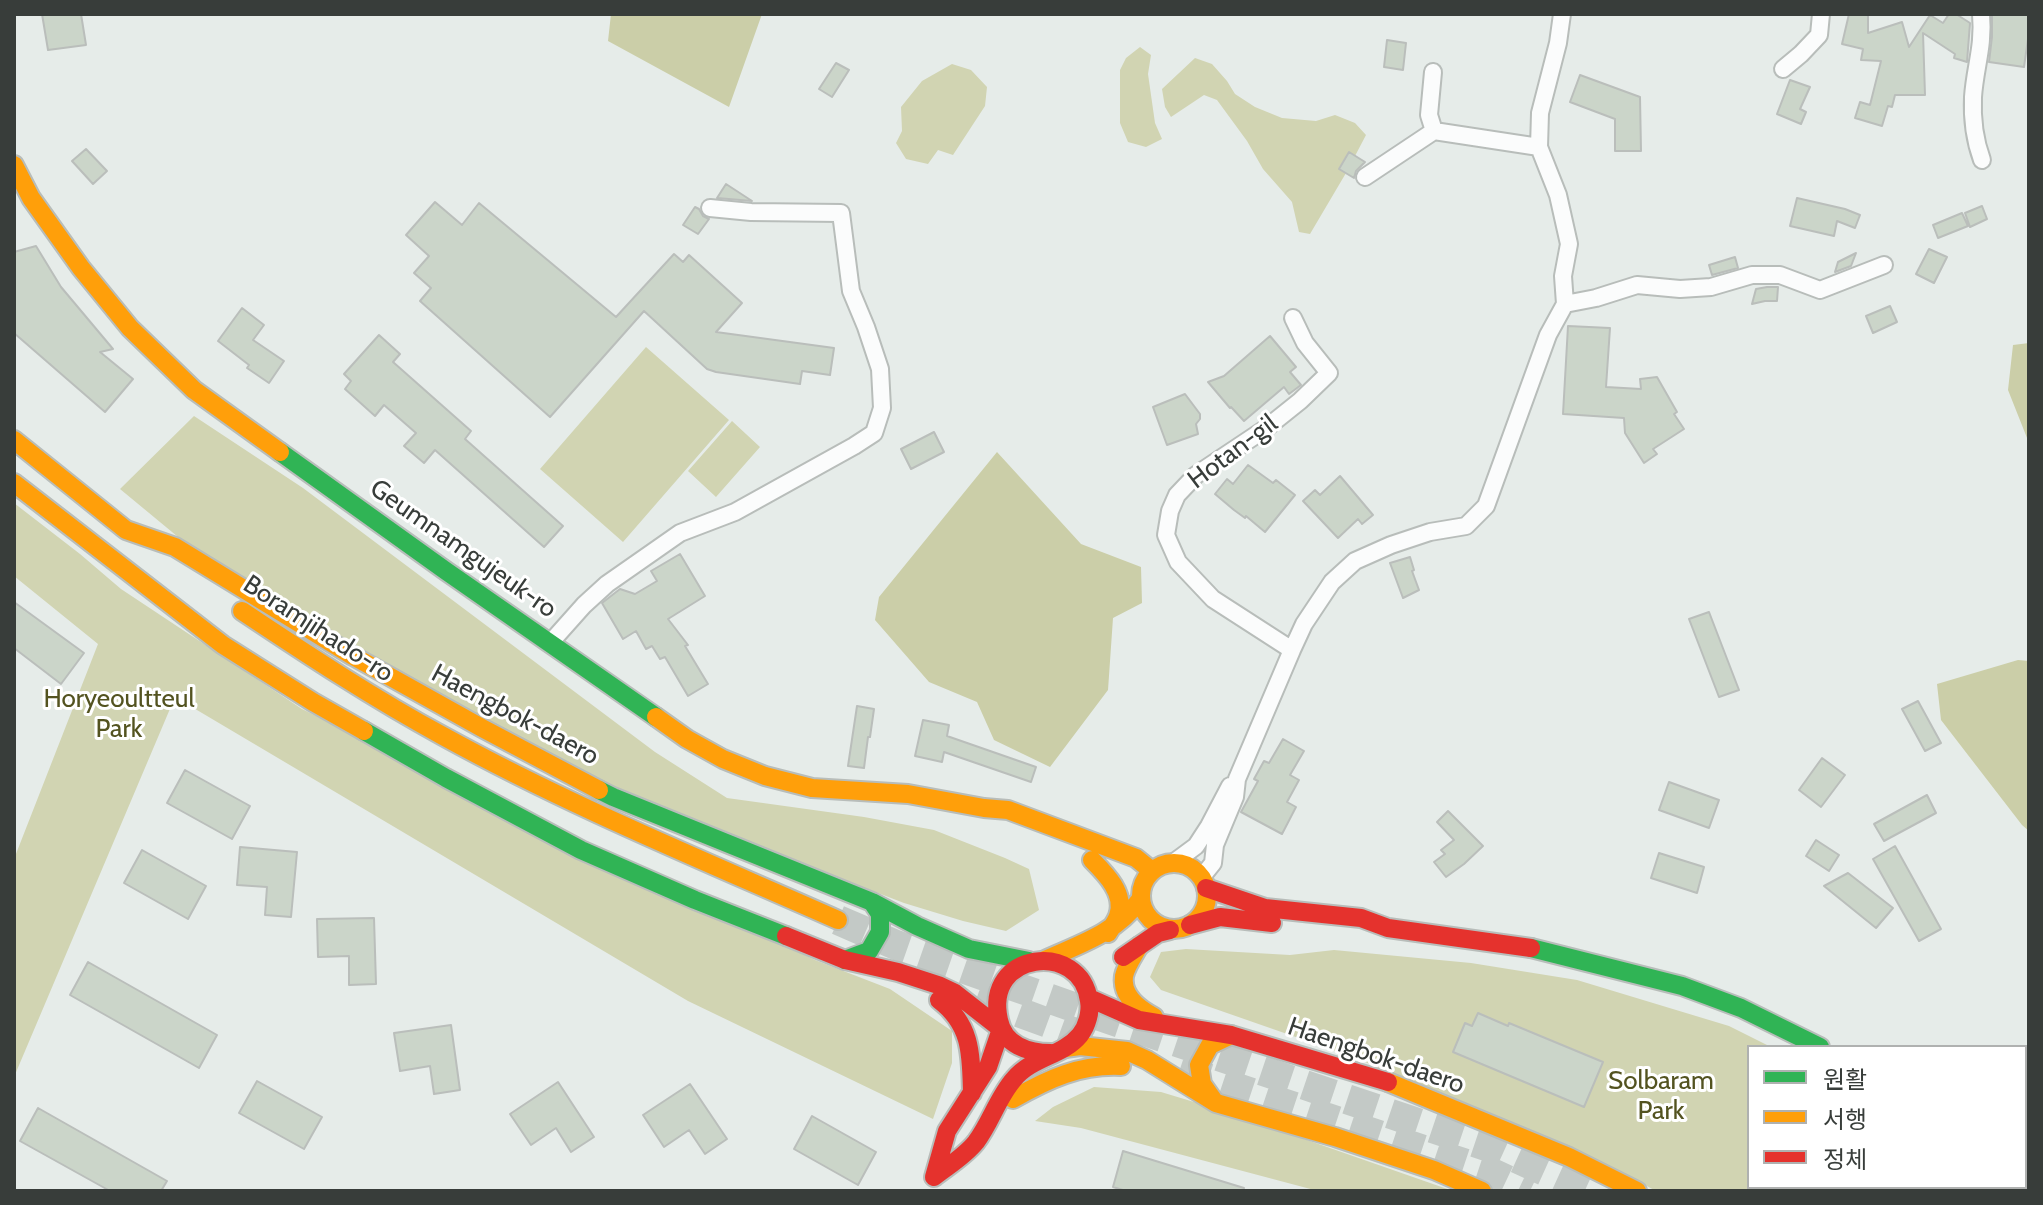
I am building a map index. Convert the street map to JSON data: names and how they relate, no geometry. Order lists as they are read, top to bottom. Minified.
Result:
{"streets":{"main road":["Geumnamgujeuk-ro","Boramjihado-ro","Haengbok-daero"],"street":["Hotan-gil"]},"parks":["Horyeoultteul Park","Solbaram Park"],"legend":["원활","서행","정체"]}
